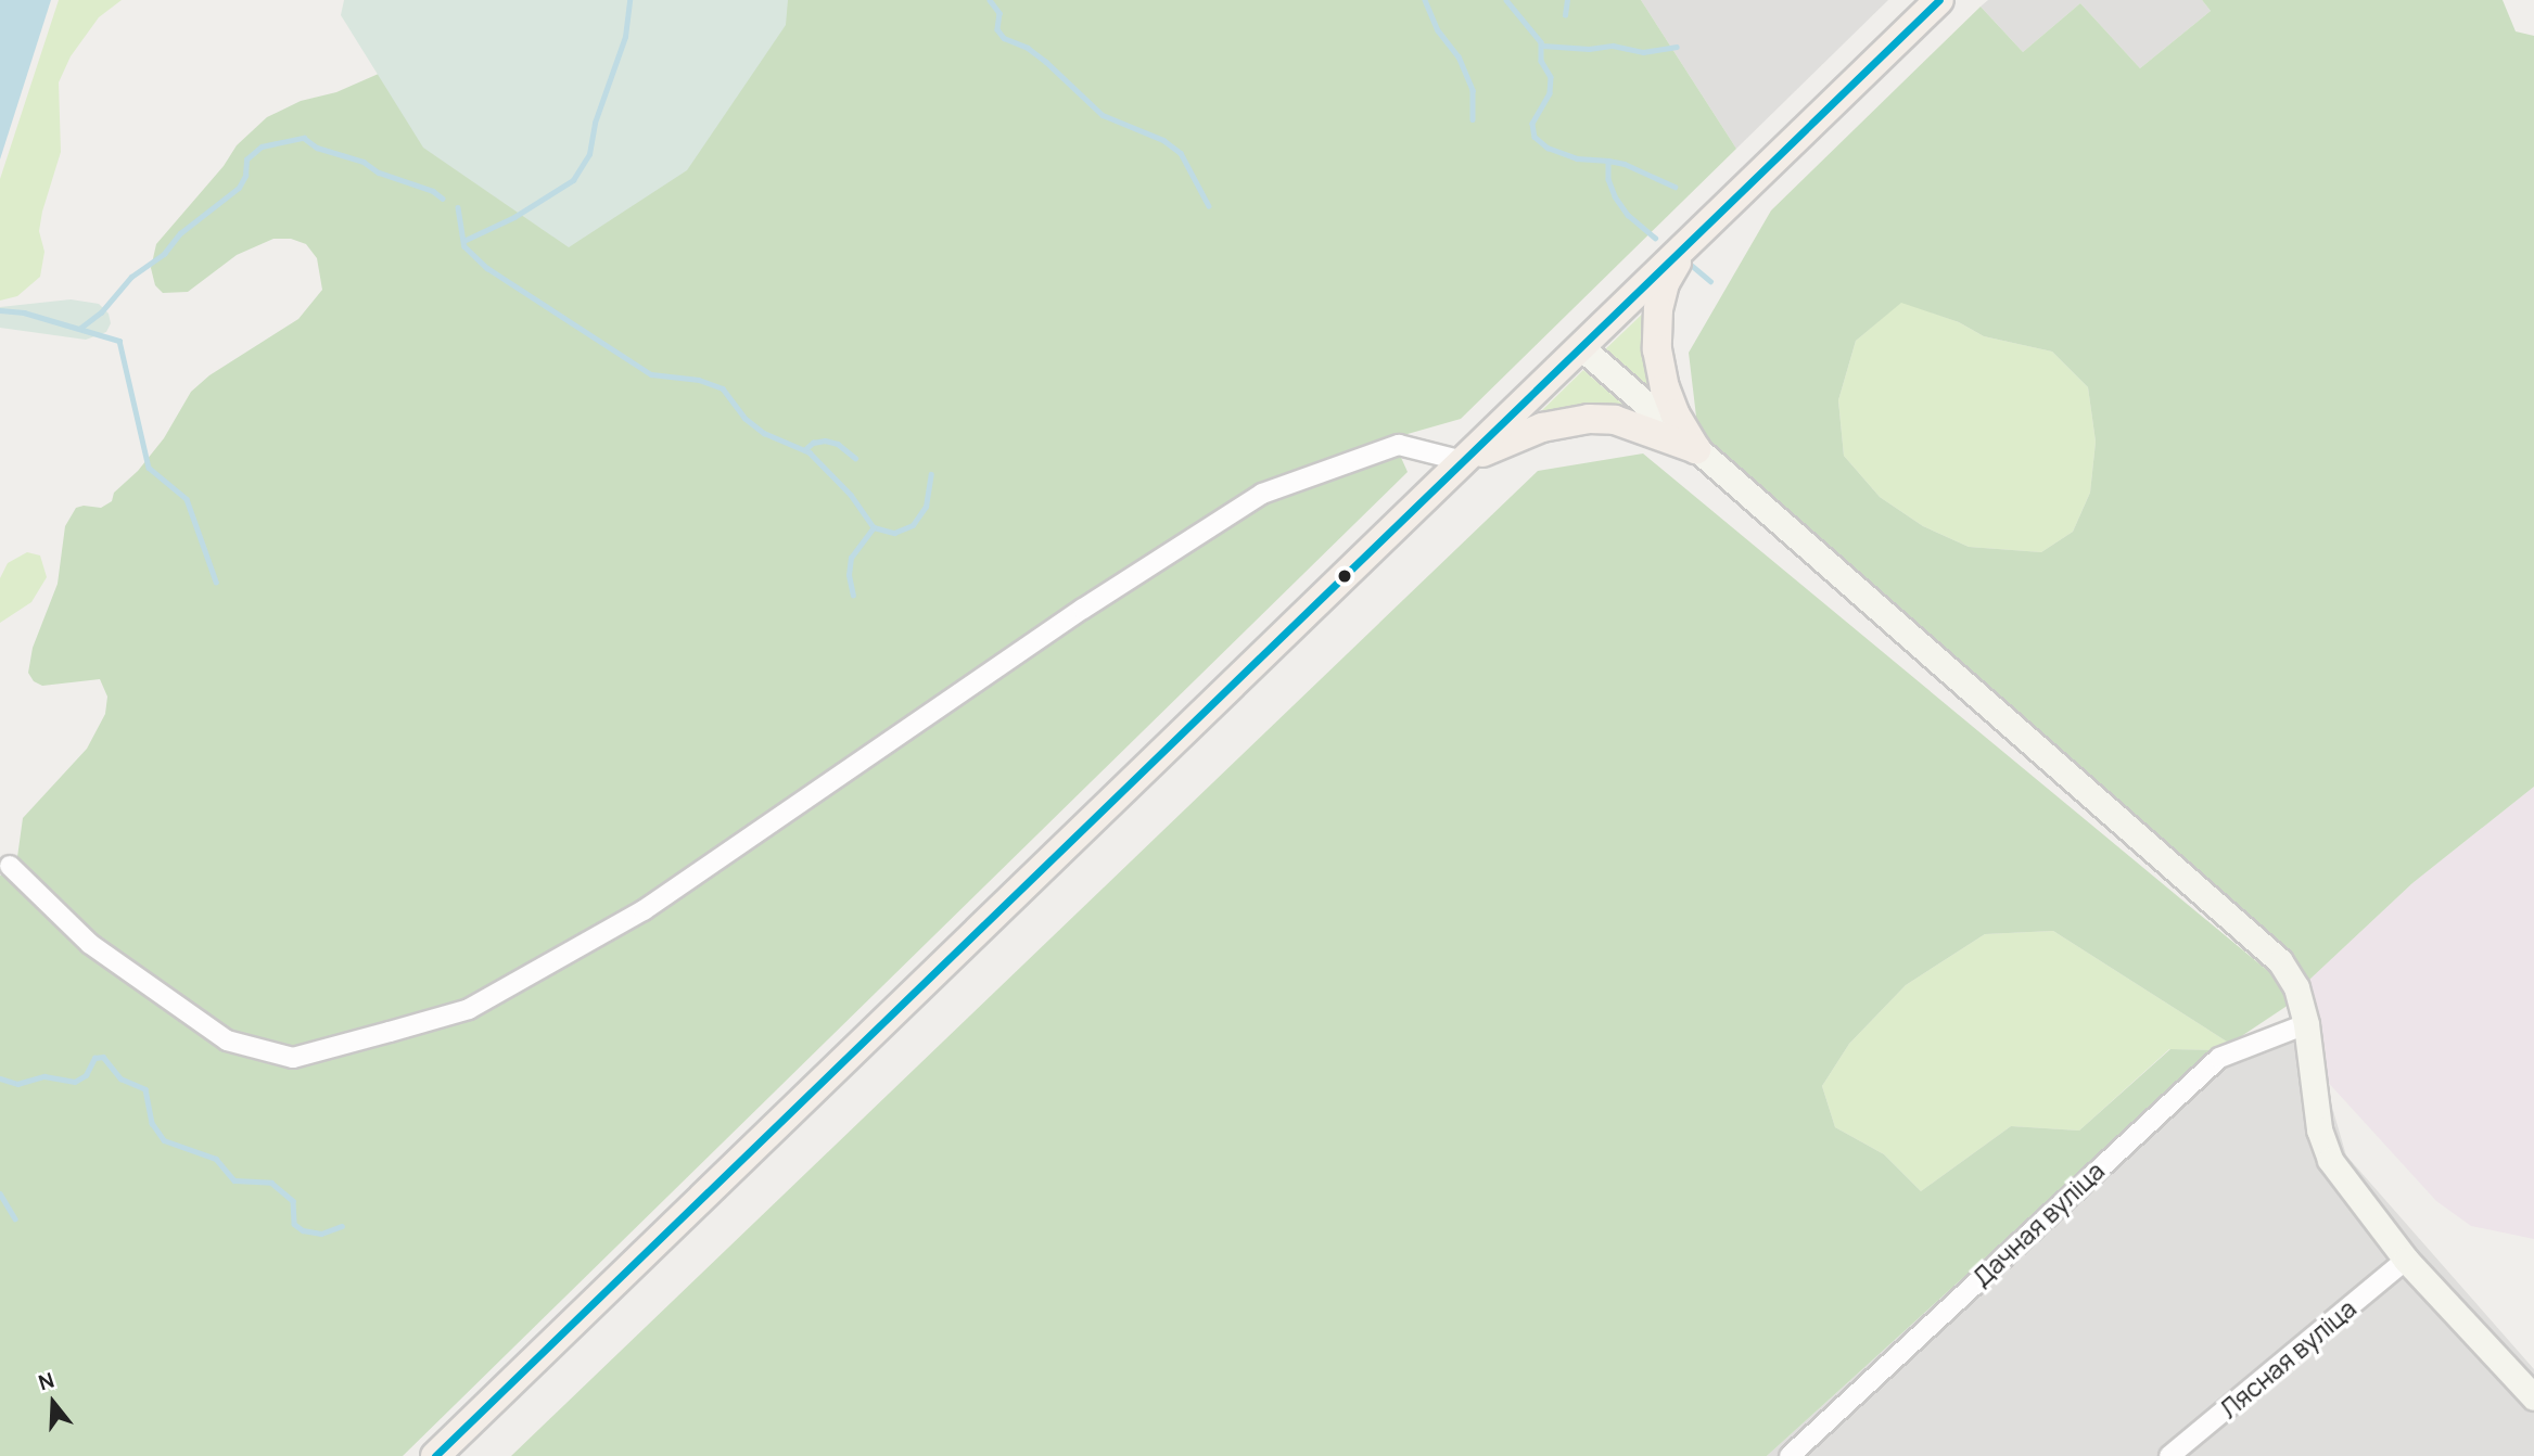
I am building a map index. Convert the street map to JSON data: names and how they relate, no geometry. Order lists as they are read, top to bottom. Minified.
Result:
{"streets":{"street":["Дачная вуліца","Лясная вуліца"]},"north":"top"}
